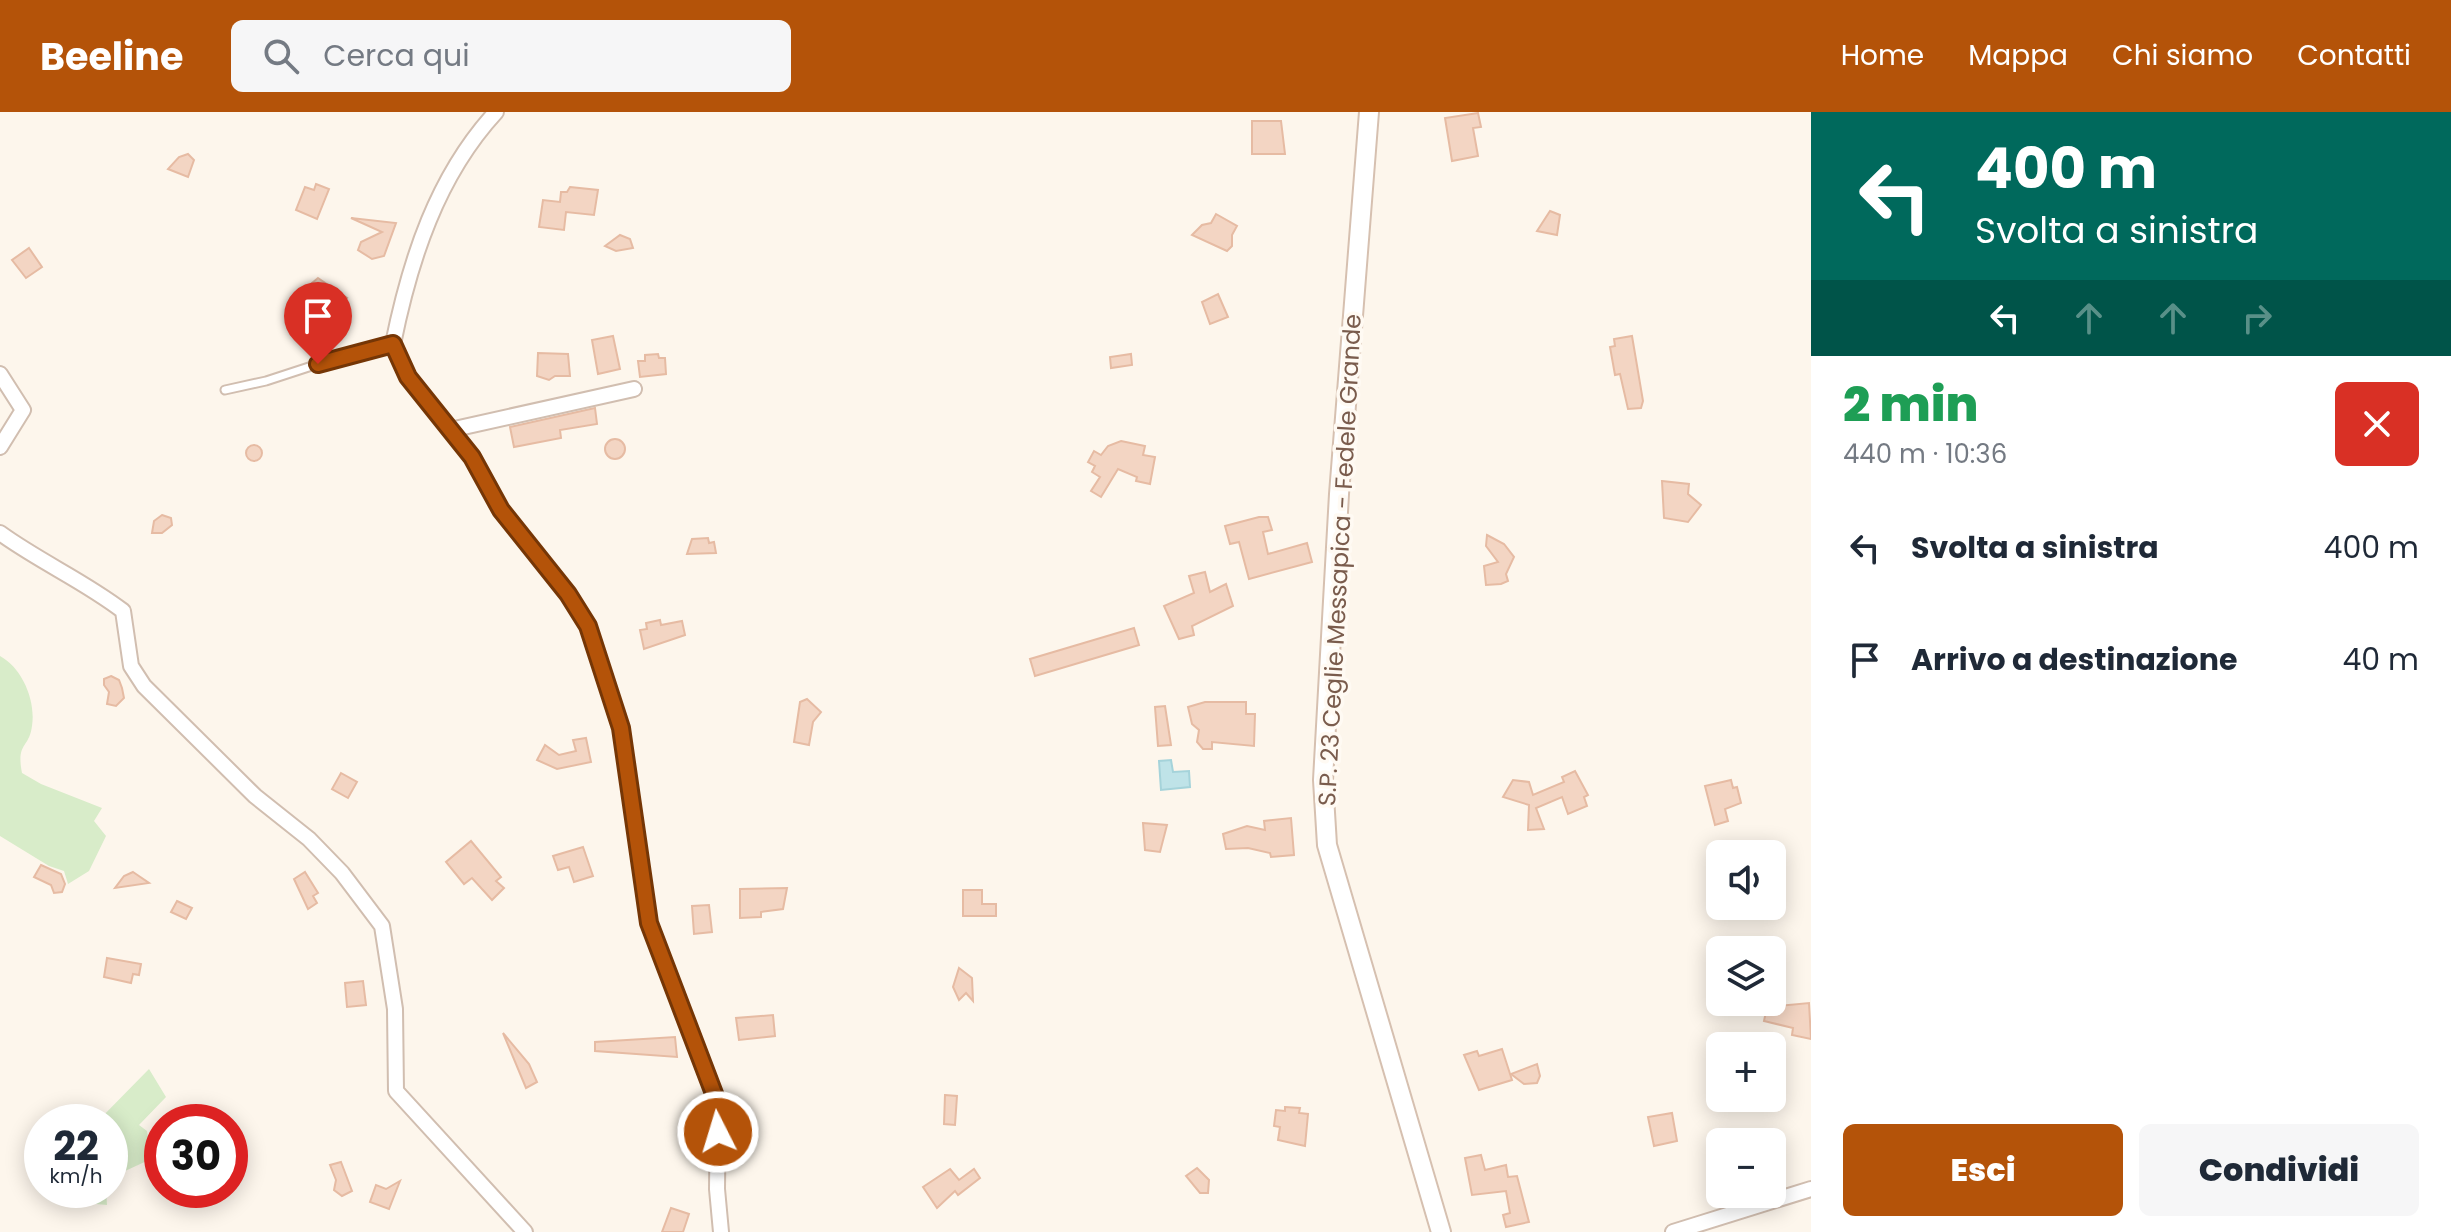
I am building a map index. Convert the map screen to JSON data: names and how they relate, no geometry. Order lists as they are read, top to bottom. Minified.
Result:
{"streets":{"street":["S.P. 23 Ceglie Messapica - Fedele Grande"]},"page":{"header":"Beeline","search":"Cerca qui","nav":["Home","Mappa","Chi siamo","Contatti"],"turn":["400 m","Svolta a sinistra"],"heading":["2 min","440 m · 10:36"],"list":[{"name":"Svolta a sinistra","value":"400 m"},{"name":"Arrivo a destinazione","value":"40 m"}],"map_buttons":["+","−"],"speed":"22 km/h","limit":"30","buttons":["Esci","Condividi"]}}
